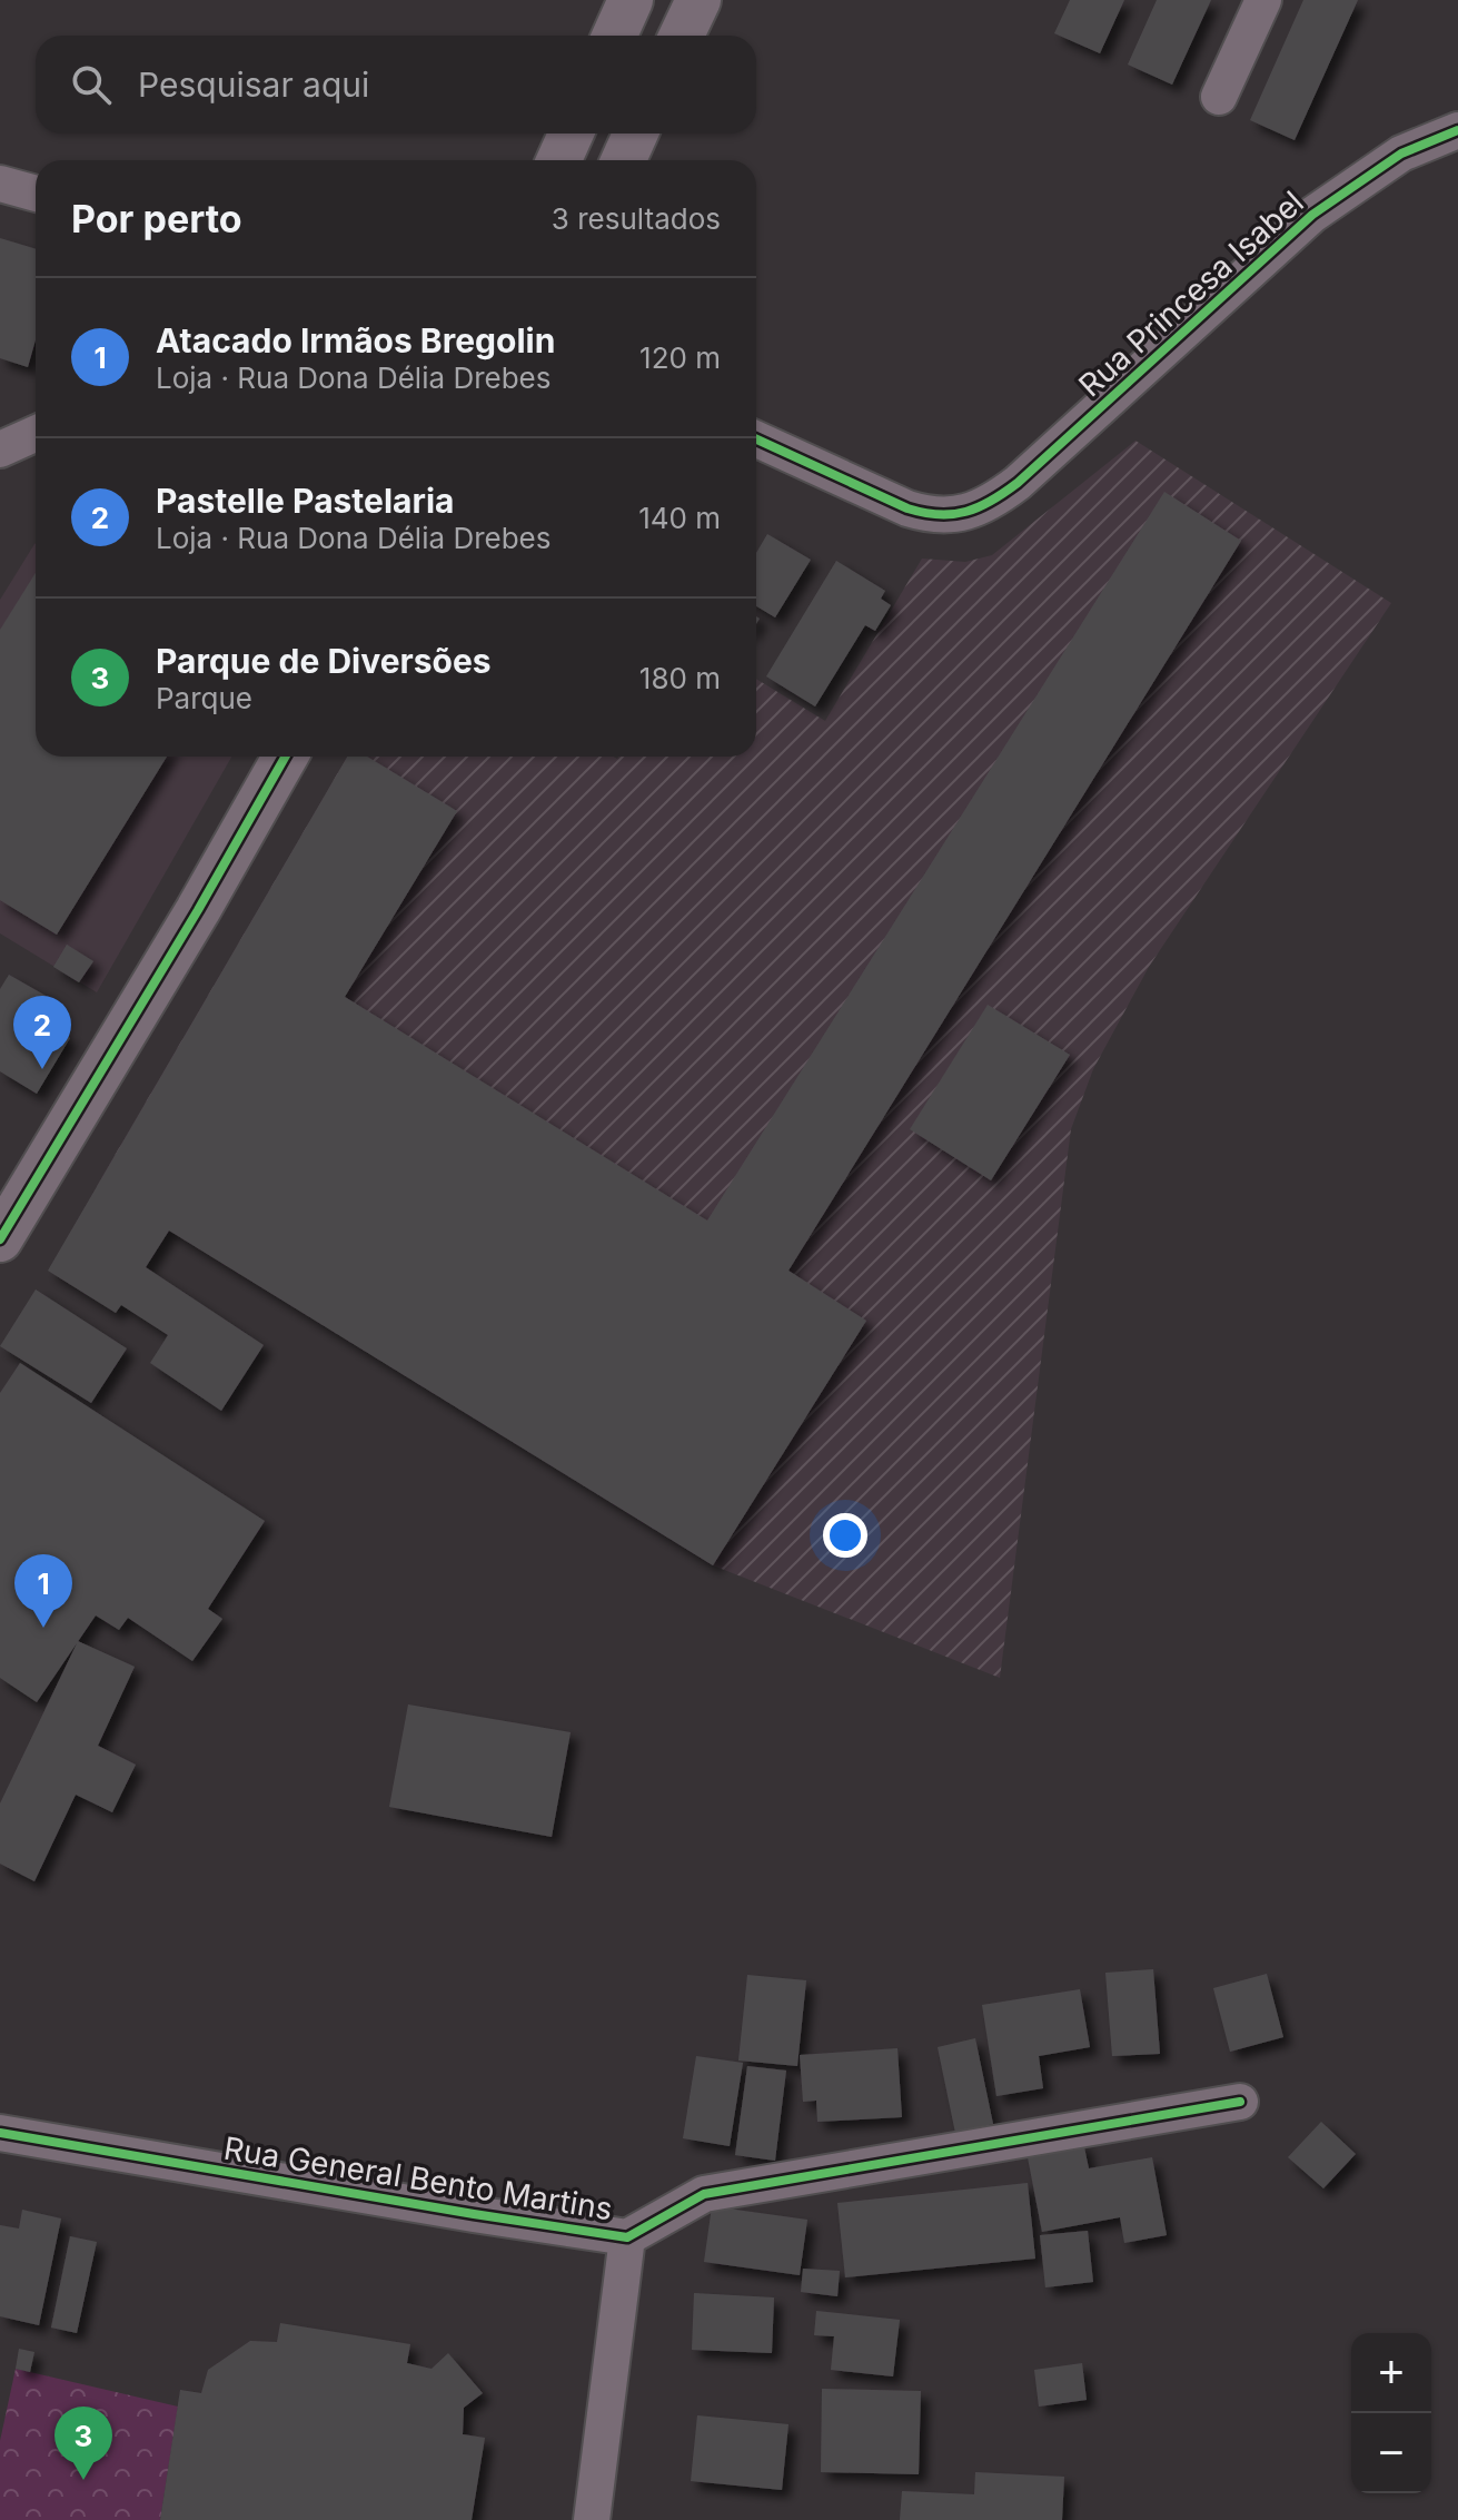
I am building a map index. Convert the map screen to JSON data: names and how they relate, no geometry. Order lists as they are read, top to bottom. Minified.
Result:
{"streets":{"street":["Rua Princesa Isabel","Rua General Bento Martins"]},"page":{"search":"Pesquisar aqui","heading":["Por perto","3 resultados"],"list":[{"mark":"1","name":"Atacado Irmãos Bregolin","note":"Loja · Rua Dona Délia Drebes","value":"120 m"},{"mark":"2","name":"Pastelle Pastelaria","note":"Loja · Rua Dona Délia Drebes","value":"140 m"},{"mark":"3","name":"Parque de Diversões","note":"Parque","value":"180 m"}],"pins":["2","1","3"],"map_buttons":["+","−"]}}
